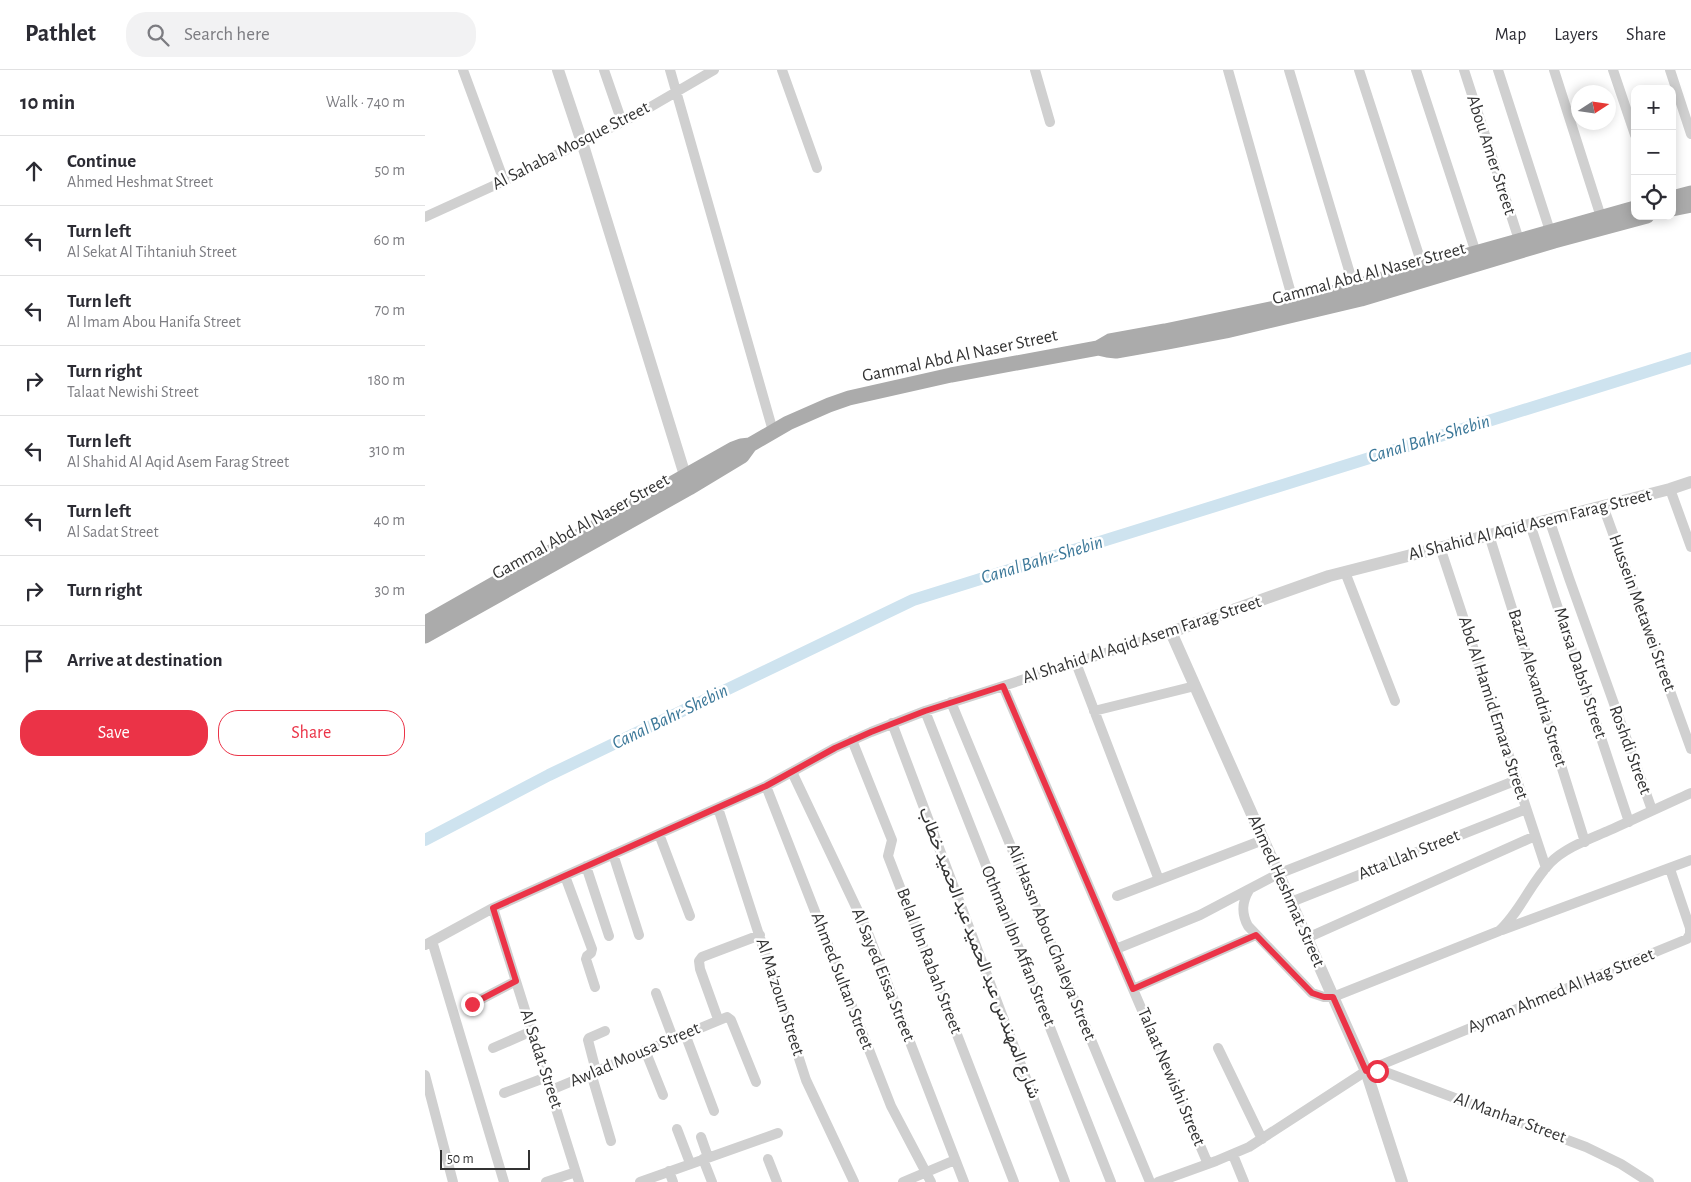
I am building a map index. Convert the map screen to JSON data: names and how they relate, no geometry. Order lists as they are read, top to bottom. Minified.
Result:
{"streets":{"main road":["Gammal Abd Al Naser Street"],"street":["Al Sahaba Mosque Street","Abou Amer Street","Al Shahid Al Aqid Asem Farag Street","Hussein Metawei Street","Marsa Dabsh Street","Bazar Alexandria Street","Abd Al Hamid Emara Street","Roshdi Street","Atta Llah Street","Ahmed Heshmat Street","Ali Hassn Abou Ghaleya Street","Othman Ibn Affan Street","شارع المهندس عبد الحميد عبد الحميد خطاب","Belal Ibn Rabah Street","Al Sayed Eissa Street","Ahmed Sultan Street","Ayman Ahmed Al Hag Street","Al Ma'zoun Street","Awlad Mousa Street","Al Sadat Street","Talaat Newishi Street","Al Manhar Street"]},"crossings":[["Abou Amer Street","Gammal Abd Al Naser Street"],["Al Shahid Al Aqid Asem Farag Street","Hussein Metawei Street"],["Al Shahid Al Aqid Asem Farag Street","Marsa Dabsh Street"],["Al Shahid Al Aqid Asem Farag Street","Bazar Alexandria Street"],["Al Shahid Al Aqid Asem Farag Street","Abd Al Hamid Emara Street"],["Al Shahid Al Aqid Asem Farag Street","Roshdi Street"],["Al Shahid Al Aqid Asem Farag Street","Ahmed Heshmat Street"],["Al Shahid Al Aqid Asem Farag Street","Ali Hassn Abou Ghaleya Street"],["Al Shahid Al Aqid Asem Farag Street","Othman Ibn Affan Street"],["Al Shahid Al Aqid Asem Farag Street","شارع المهندس عبد الحميد عبد الحميد خطاب"],["Al Shahid Al Aqid Asem Farag Street","Belal Ibn Rabah Street"],["Al Shahid Al Aqid Asem Farag Street","Al Sayed Eissa Street"],["Al Shahid Al Aqid Asem Farag Street","Ahmed Sultan Street"],["Al Shahid Al Aqid Asem Farag Street","Al Ma'zoun Street"],["Al Shahid Al Aqid Asem Farag Street","Al Sadat Street"],["Al Shahid Al Aqid Asem Farag Street","Talaat Newishi Street"],["Abd Al Hamid Emara Street","Atta Llah Street"],["Atta Llah Street","Ahmed Heshmat Street"],["Ahmed Heshmat Street","Ayman Ahmed Al Hag Street"],["Ahmed Heshmat Street","Al Manhar Street"],["Ayman Ahmed Al Hag Street","Al Manhar Street"],["Awlad Mousa Street","Al Sadat Street"]],"water":["Canal Bahr-Shebin"],"scale_bar":"50 m","north":"right","page":{"header":"Pathlet","search":"Search here","nav":["Map","Layers","Share"],"heading":["10 min","Walk · 740 m"],"map_buttons":["+","−"],"list":[["Continue","Ahmed Heshmat Street","50 m"],["Turn left","Al Sekat Al Tihtaniuh Street","60 m"],["Turn left","Al Imam Abou Hanifa Street","70 m"],["Turn right","Talaat Newishi Street","180 m"],["Turn left","Al Shahid Al Aqid Asem Farag Street","310 m"],["Turn left","Al Sadat Street","40 m"],["Turn right","30 m"],"Arrive at destination"],"buttons":["Save","Share"],"scale":"50 m"}}
